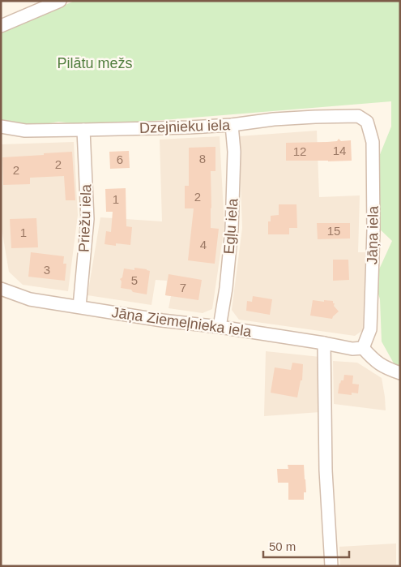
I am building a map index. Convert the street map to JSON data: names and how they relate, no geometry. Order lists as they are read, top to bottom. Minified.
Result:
{"streets":{"street":["Dzejnieku iela","Priežu iela","Egļu iela","Jāņa iela","Jāņa Ziemeļnieka iela"]},"crossings":[["Dzejnieku iela","Priežu iela"],["Dzejnieku iela","Egļu iela"],["Dzejnieku iela","Jāņa iela"],["Priežu iela","Jāņa Ziemeļnieka iela"],["Egļu iela","Jāņa Ziemeļnieka iela"],["Jāņa iela","Jāņa Ziemeļnieka iela"]],"parks":["Pilātu mežs"],"house_numbers":["14","12","8","6","2","2","2","1","15","1","4","3","5","7"],"scale_bar":"50 m"}
